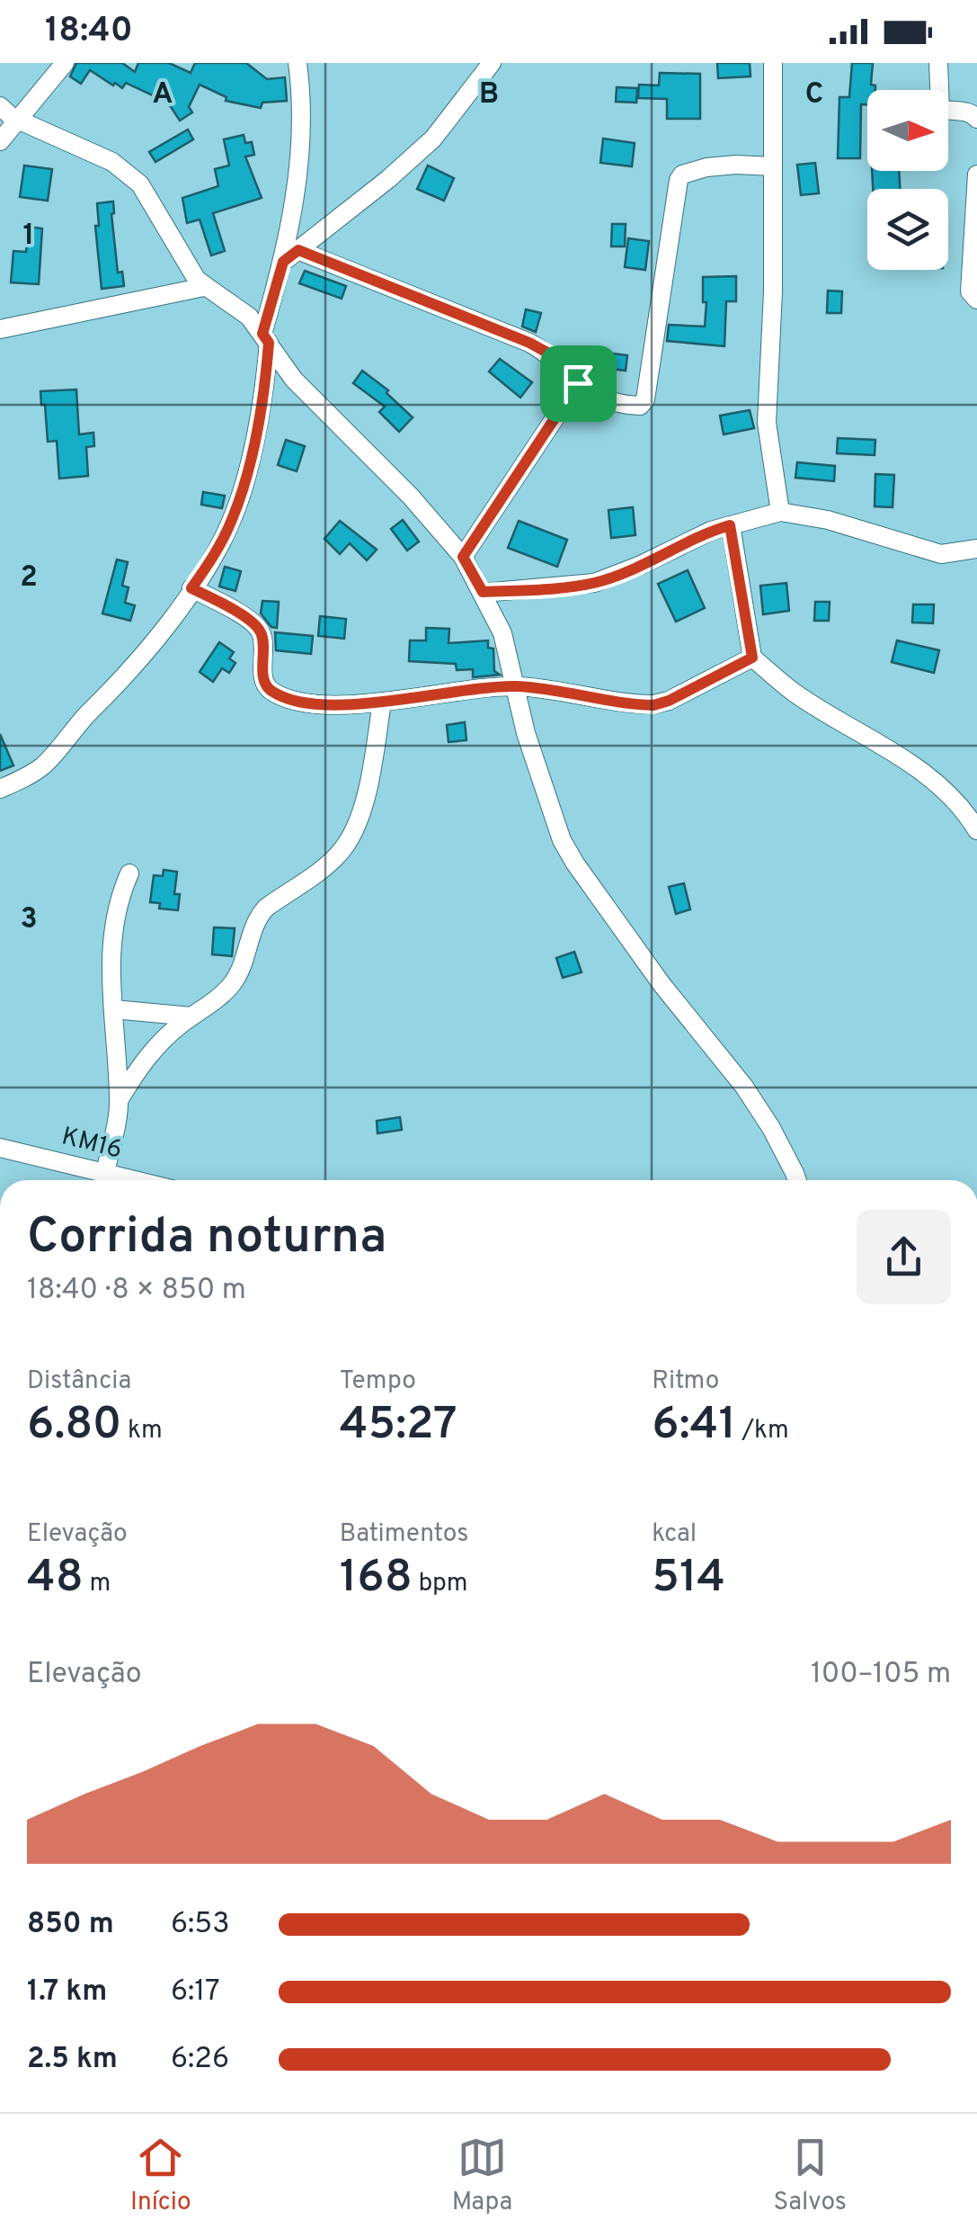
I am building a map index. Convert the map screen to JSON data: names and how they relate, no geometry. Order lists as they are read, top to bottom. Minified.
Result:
{"streets":{"street":["KM16"]},"north":"right","page":{"status":"18:40","heading":["Corrida noturna","18:40 · 8 × 850 m"],"stats":[["Distância","6.80 km"],["Tempo","45:27"],["Ritmo","6:41 /km"],["Elevação","48 m"],["Batimentos","168 bpm"],["kcal","514"]],"chart":["Elevação","100–105 m"],"list":[{"name":"850 m","note":"6:53"},{"name":"1.7 km","note":"6:17"},{"name":"2.5 km","note":"6:26"}],"tabs":["Início","Mapa","Salvos"]},"grid":{"columns":["A","B","C"],"rows":["1","2","3"]}}
